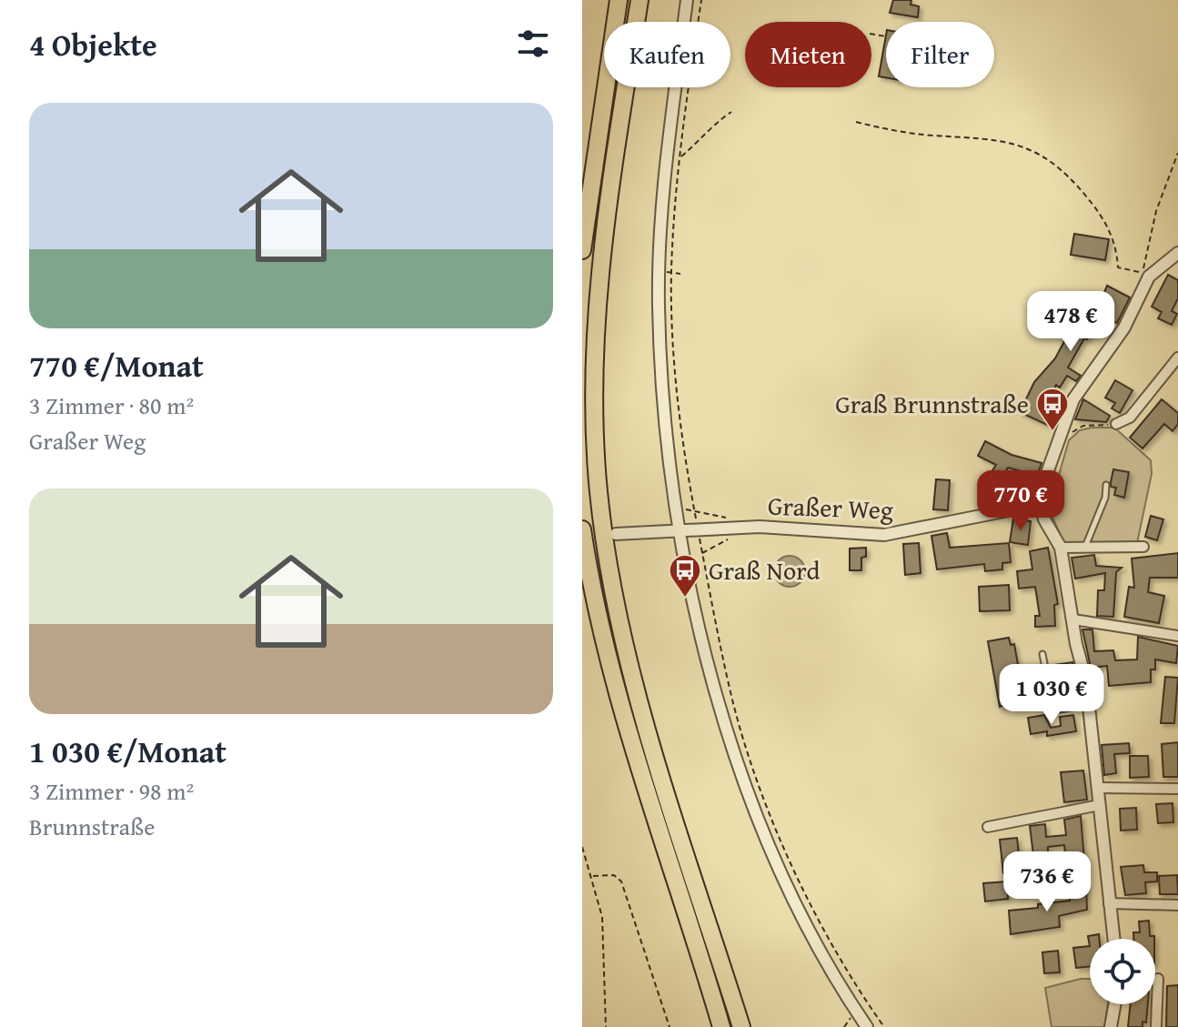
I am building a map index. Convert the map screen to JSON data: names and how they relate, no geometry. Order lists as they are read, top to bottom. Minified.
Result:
{"streets":{"street":["Graßer Weg"]},"places":{"bus stop":["Graß Brunnstraße","Graß Nord"]},"page":{"heading":"4 Objekte","chip":["Kaufen","Mieten","Filter"],"list":[{"name":"770 €/Monat","note":"3 Zimmer · 80 m² · Graßer Weg"},{"name":"1 030 €/Monat","note":"3 Zimmer · 98 m² · Brunnstraße"}],"price":["478 €","770 €","1 030 €","736 €"]}}
